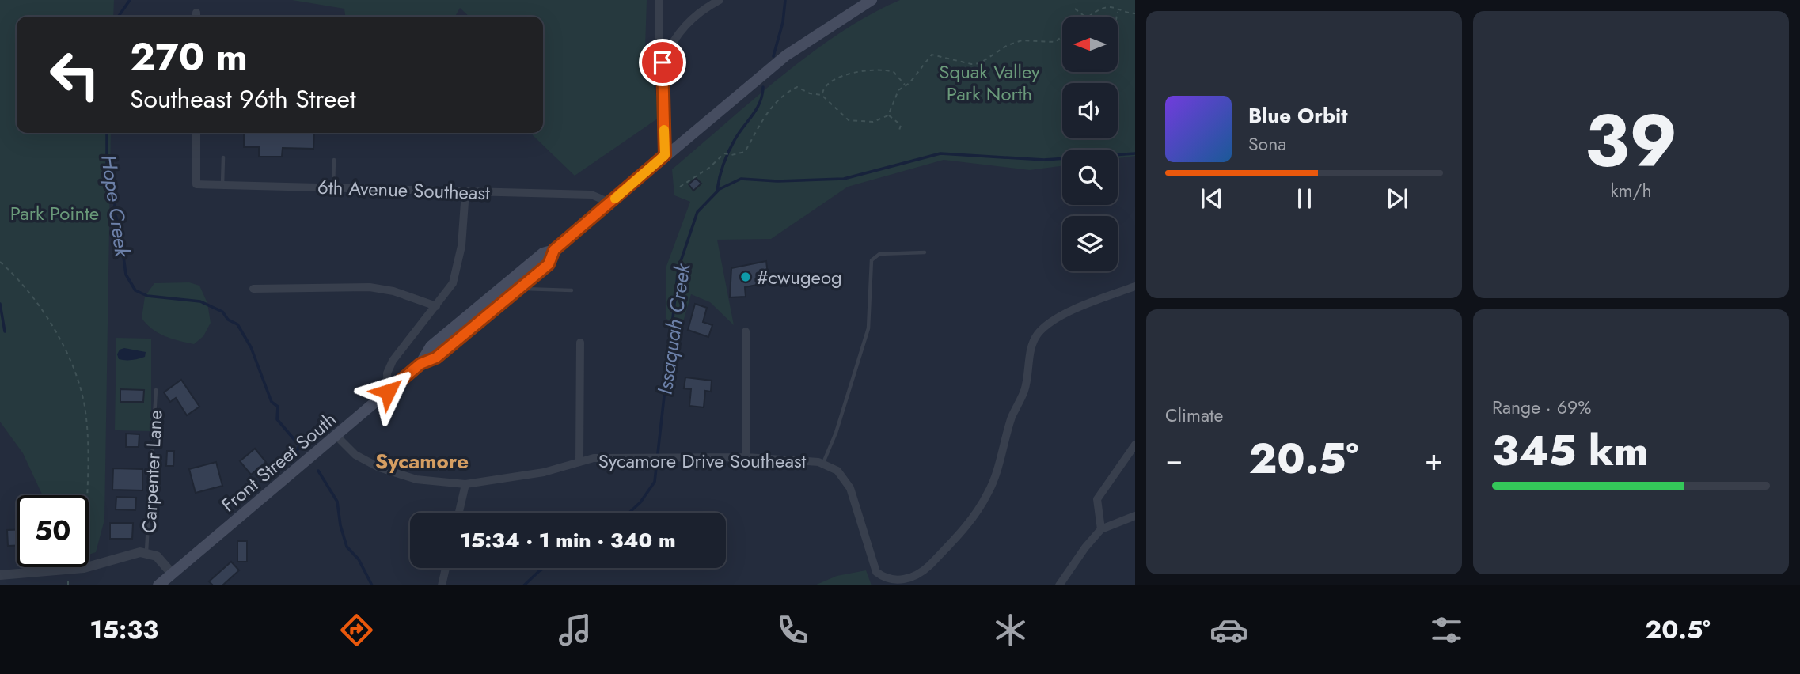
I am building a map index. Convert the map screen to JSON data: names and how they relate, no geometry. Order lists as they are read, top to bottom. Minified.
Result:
{"streets":{"main road":["Front Street South"],"street":["6th Avenue Southeast","Sycamore Drive Southeast"],"lane":["Carpenter Lane"]},"crossings":[["6th Avenue Southeast","Front Street South"],["Sycamore Drive Southeast","Front Street South"]],"districts":["Sycamore"],"water":["Hope Creek","Issaquah Creek"],"parks":["Squak Valley Park North","Park Pointe"],"places":["#cwugeog"],"north":"left","page":{"tile":[["39","km/h"],"Climate",["Range · 69%","345 km"]],"turn":["270 m","Southeast 96th Street"],"song":["Blue Orbit","Sona"],"heat":["−","20.5°","+"],"limit":"50","trip":"15:34 · 1 min · 340 m","tabs":["15:33","20.5°"]}}
